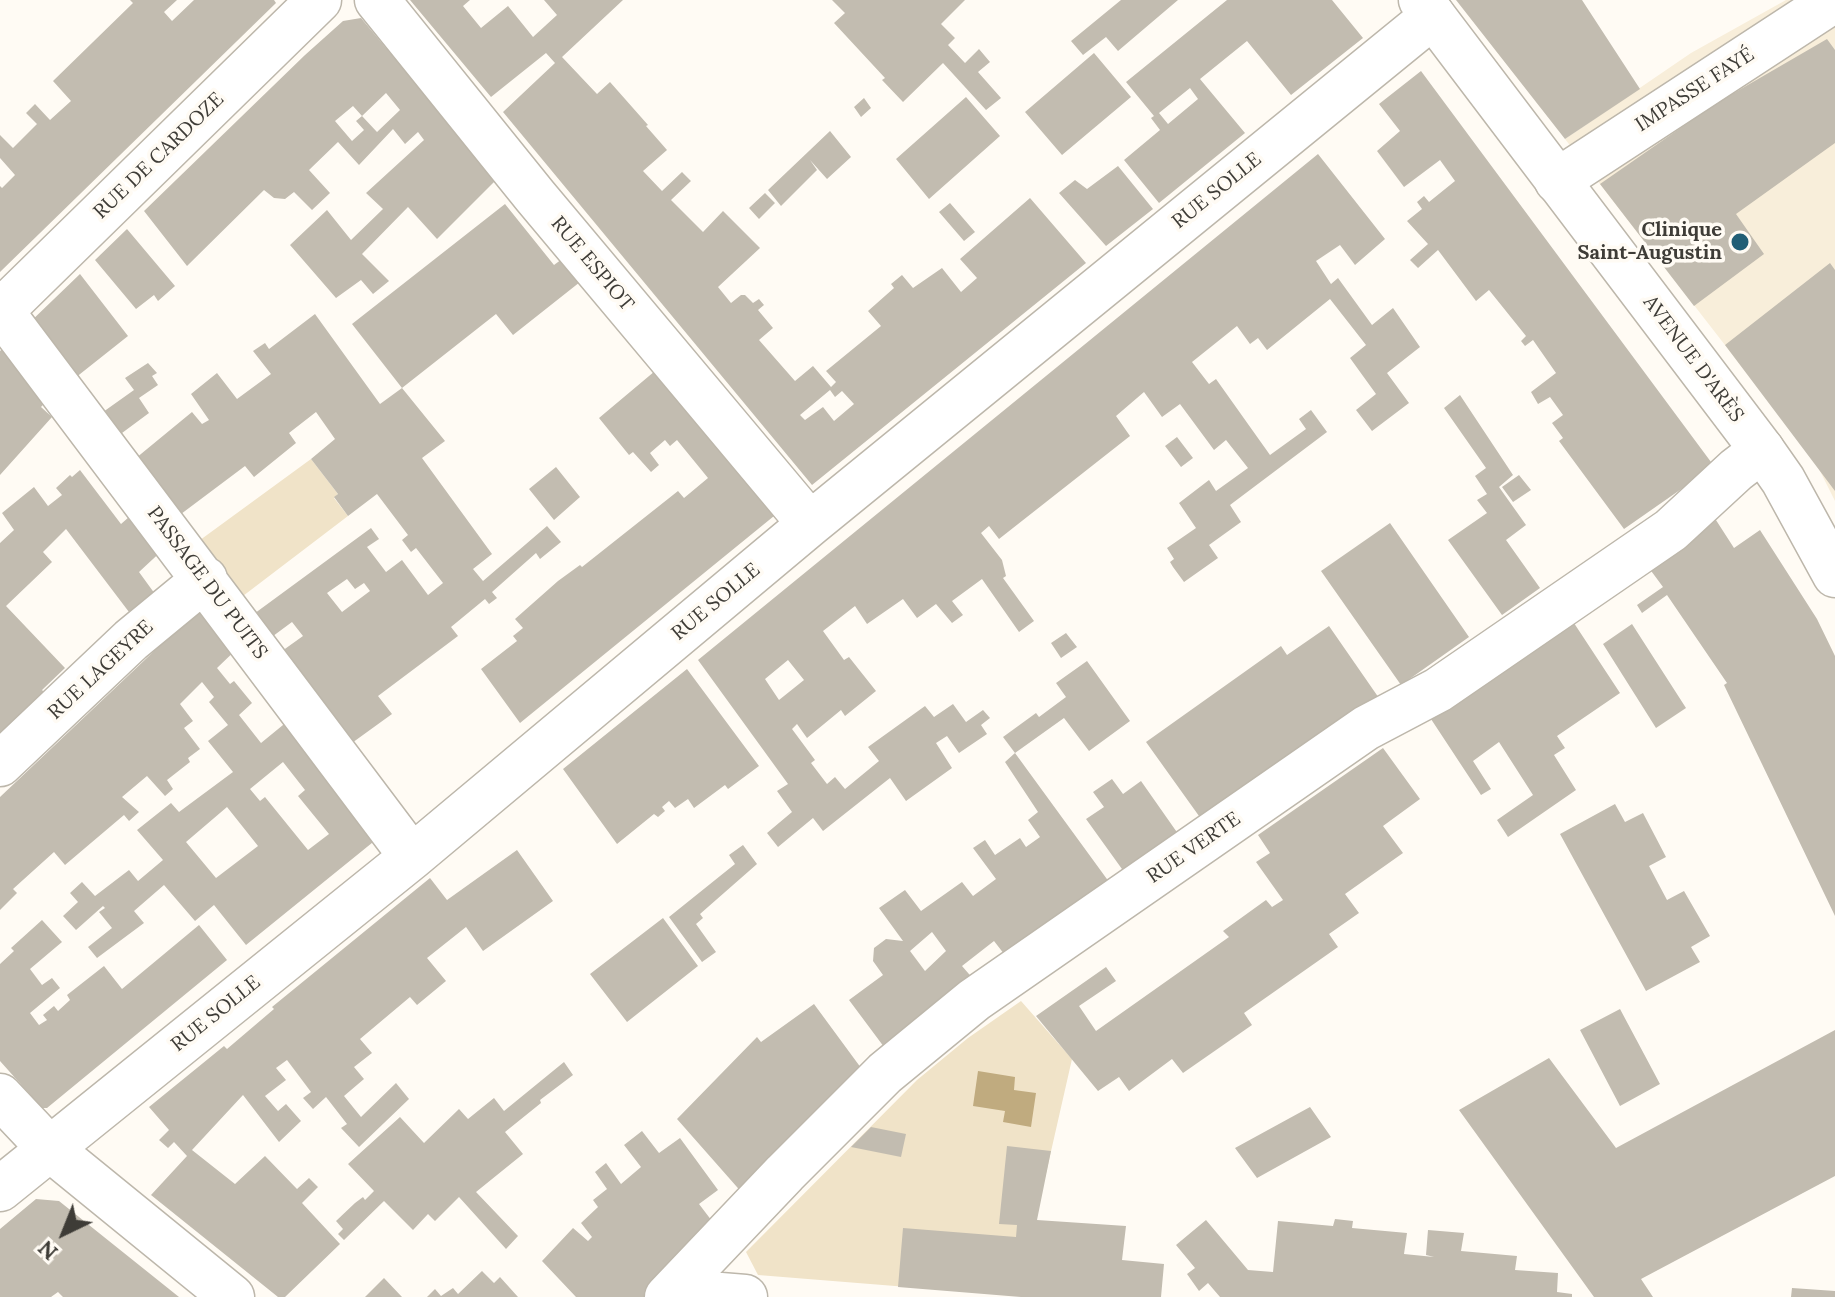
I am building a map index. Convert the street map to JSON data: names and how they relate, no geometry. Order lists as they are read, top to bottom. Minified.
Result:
{"streets":{"street":["IMPASSE FAYÉ","RUE DE CARDOZE","RUE SOLLE","RUE ESPIOT","AVENUE D'ARÈS","PASSAGE DU PUITS","RUE LAGEYRE","RUE VERTE"]},"crossings":[["IMPASSE FAYÉ","AVENUE D'ARÈS"],["RUE DE CARDOZE","PASSAGE DU PUITS"],["RUE SOLLE","RUE ESPIOT"],["RUE SOLLE","AVENUE D'ARÈS"],["RUE SOLLE","PASSAGE DU PUITS"],["AVENUE D'ARÈS","RUE VERTE"],["PASSAGE DU PUITS","RUE LAGEYRE"]],"places":["Clinique Saint-Augustin"],"north":"bottom left"}
